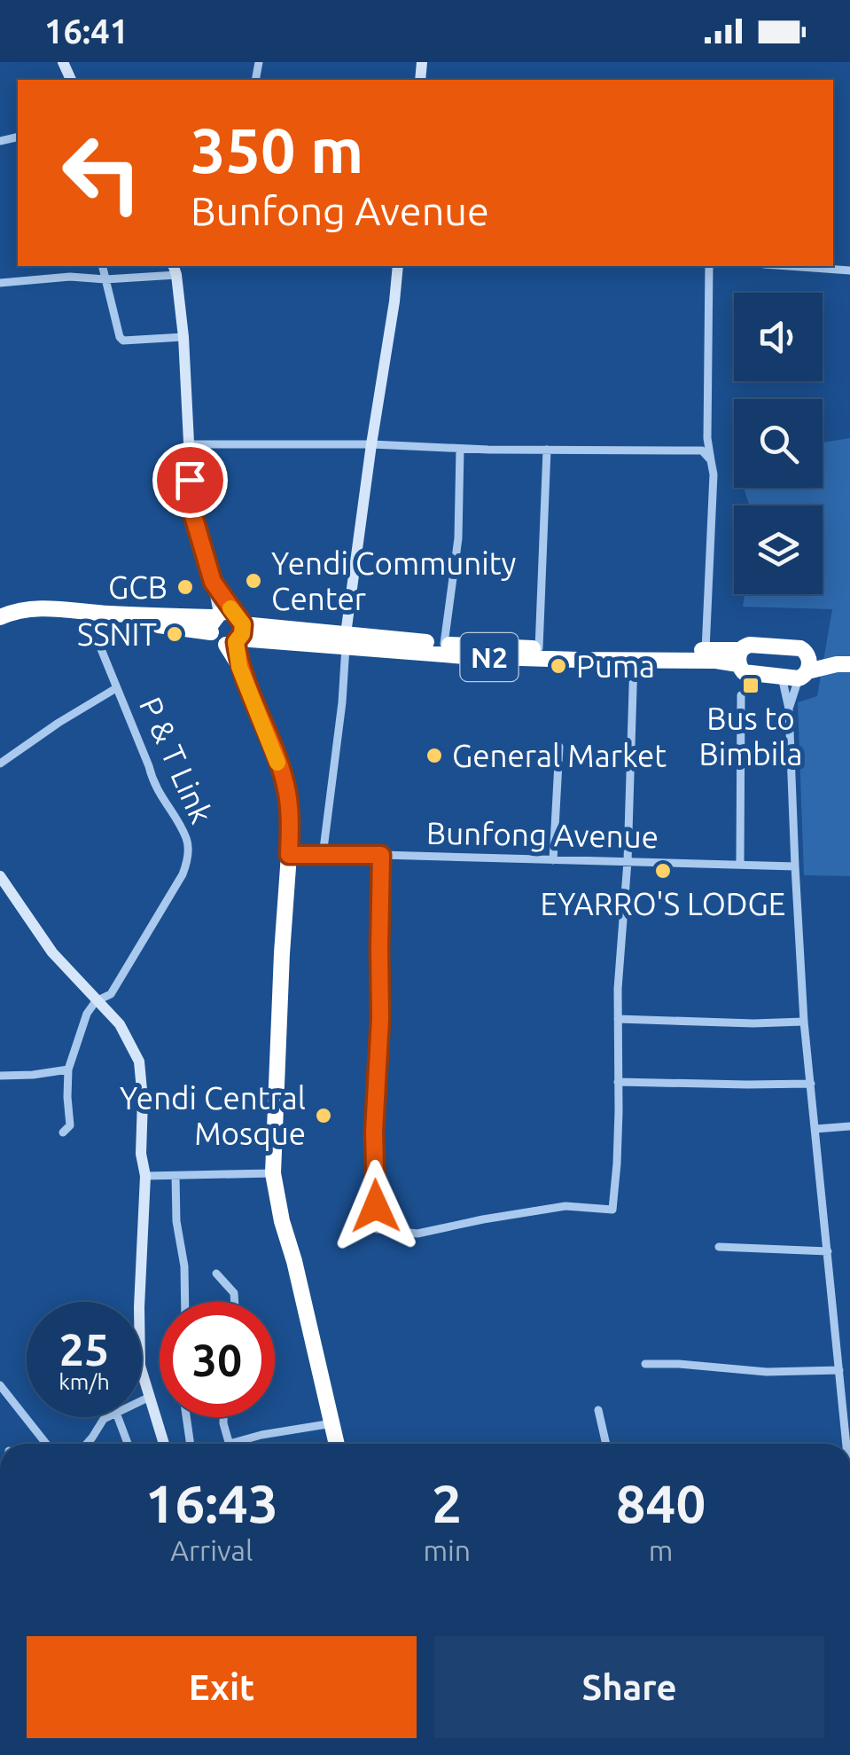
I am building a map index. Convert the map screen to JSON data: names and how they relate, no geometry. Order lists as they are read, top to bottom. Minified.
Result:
{"streets":{"highway":["N2"],"street":["P & T Link","Bunfong Avenue"]},"crossings":[["N2","P & T Link"]],"places":{"other":["Yendi Community Center","GCB","SSNIT","Puma","General Market","EYARRO'S LODGE","Yendi Central Mosque"],"transit":["Bus to Bimbila"]},"page":{"status":"16:41","turn":["350 m","Bunfong Avenue"],"speed":"25 km/h","limit":"30","eta":["16:43","Arrival","2","min","840","m"],"buttons":["Exit","Share"]}}
